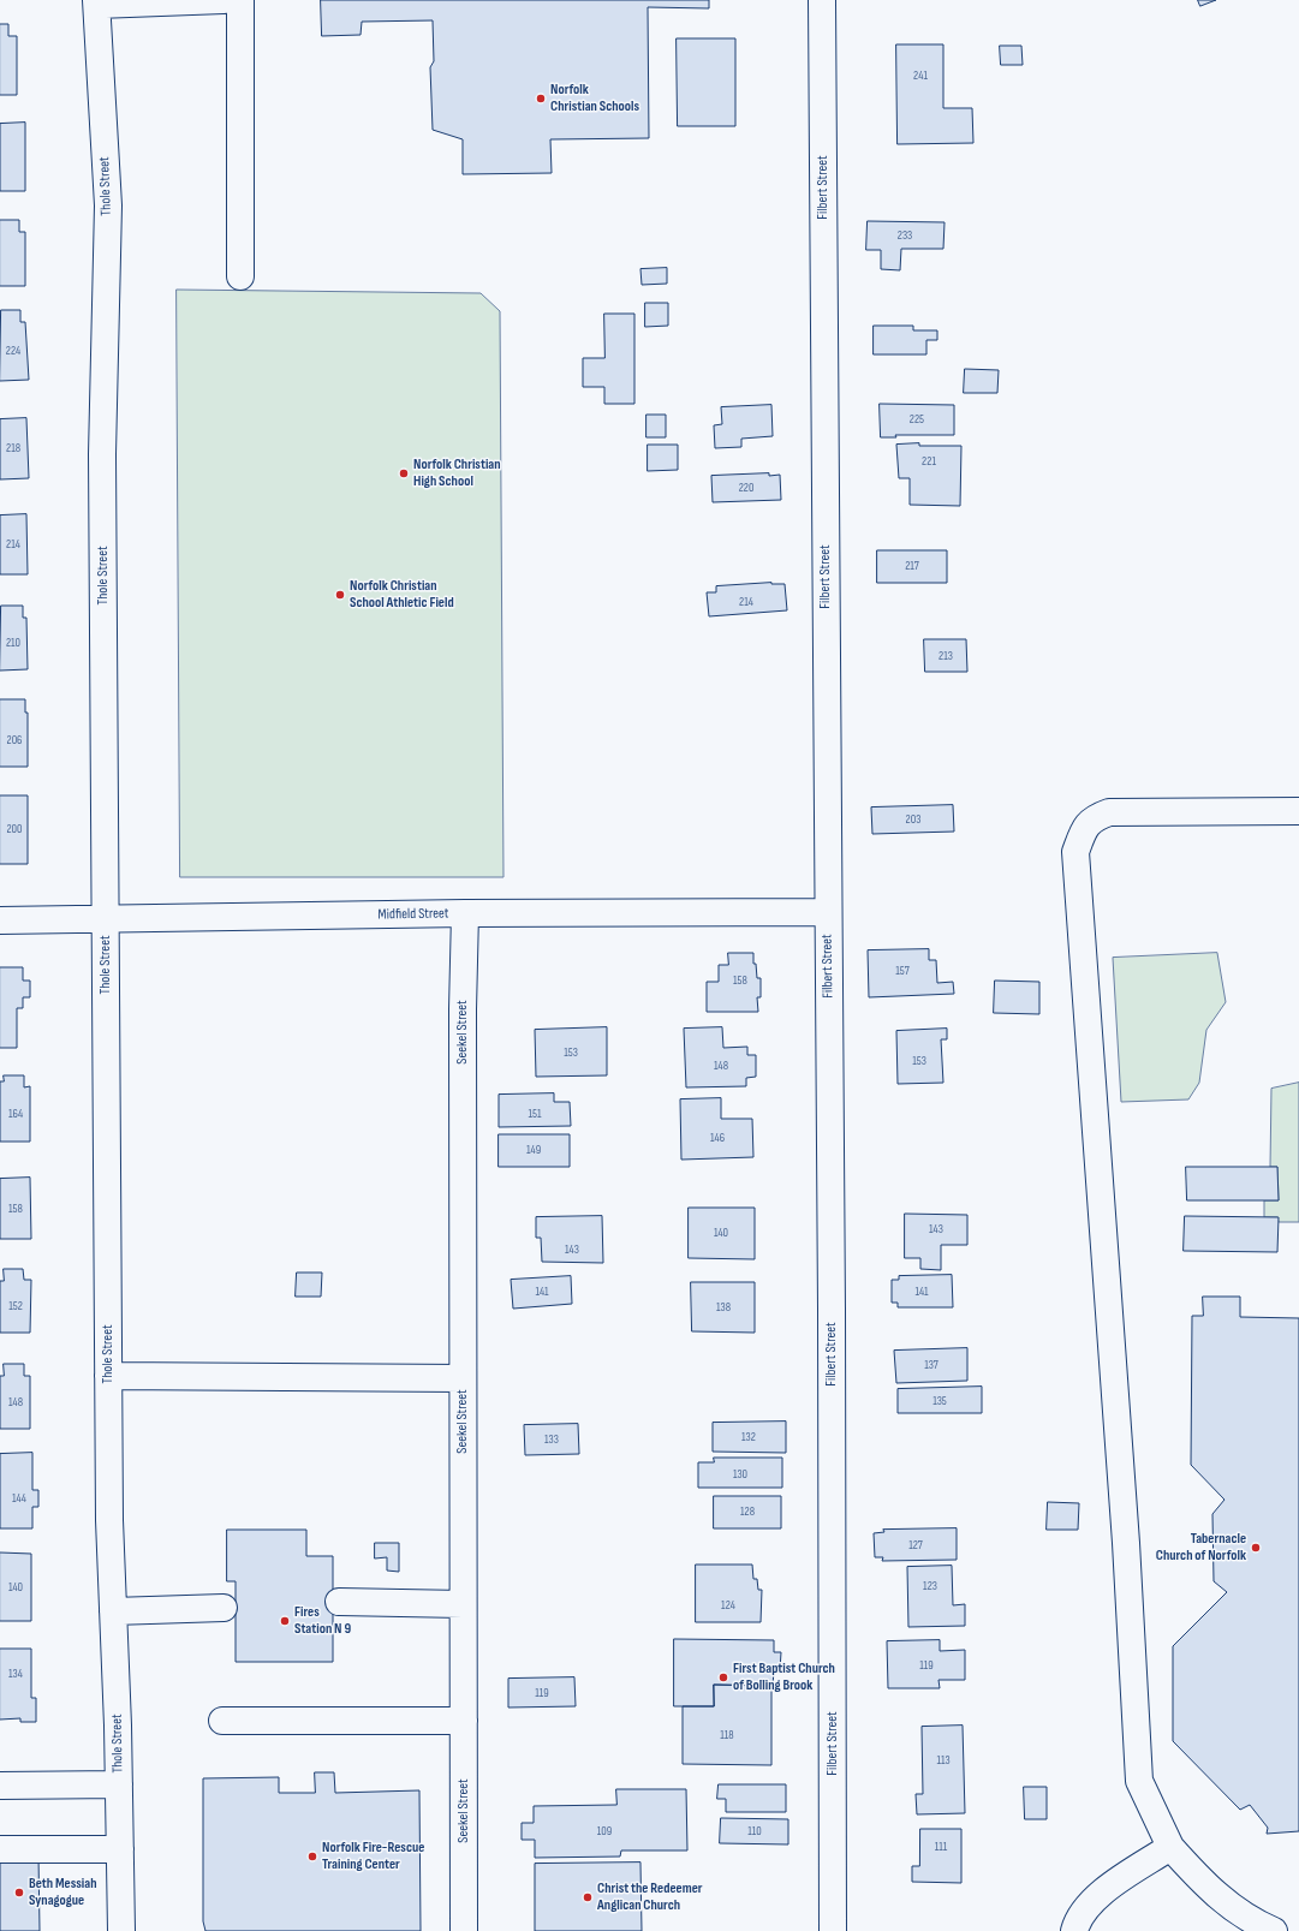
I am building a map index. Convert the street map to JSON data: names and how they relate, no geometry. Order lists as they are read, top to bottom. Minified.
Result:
{"streets":{"street":["Thole Street","Filbert Street","Midfield Street","Seekel Street"]},"crossings":[["Thole Street","Midfield Street"],["Filbert Street","Midfield Street"],["Midfield Street","Seekel Street"]],"places":["Norfolk Christian Schools","Norfolk Christian High School","Norfolk Christian School Athletic Field","Tabernacle Church of Norfolk","Fires Station N 9","First Baptist Church of Bolling Brook","Norfolk Fire-Rescue Training Center","Beth Messiah Synagogue","Christ the Redeemer Anglican Church"],"house_numbers":["241","233","224","225","218","221","220","214","217","214","210","213","206","203","200","157","158","153","153","148","164","151","146","149","158","143","140","143","141","141","152","138","137","135","148","132","133","130","144","128","127","123","140","124","119","134","119","118","113","109","110","111"]}
